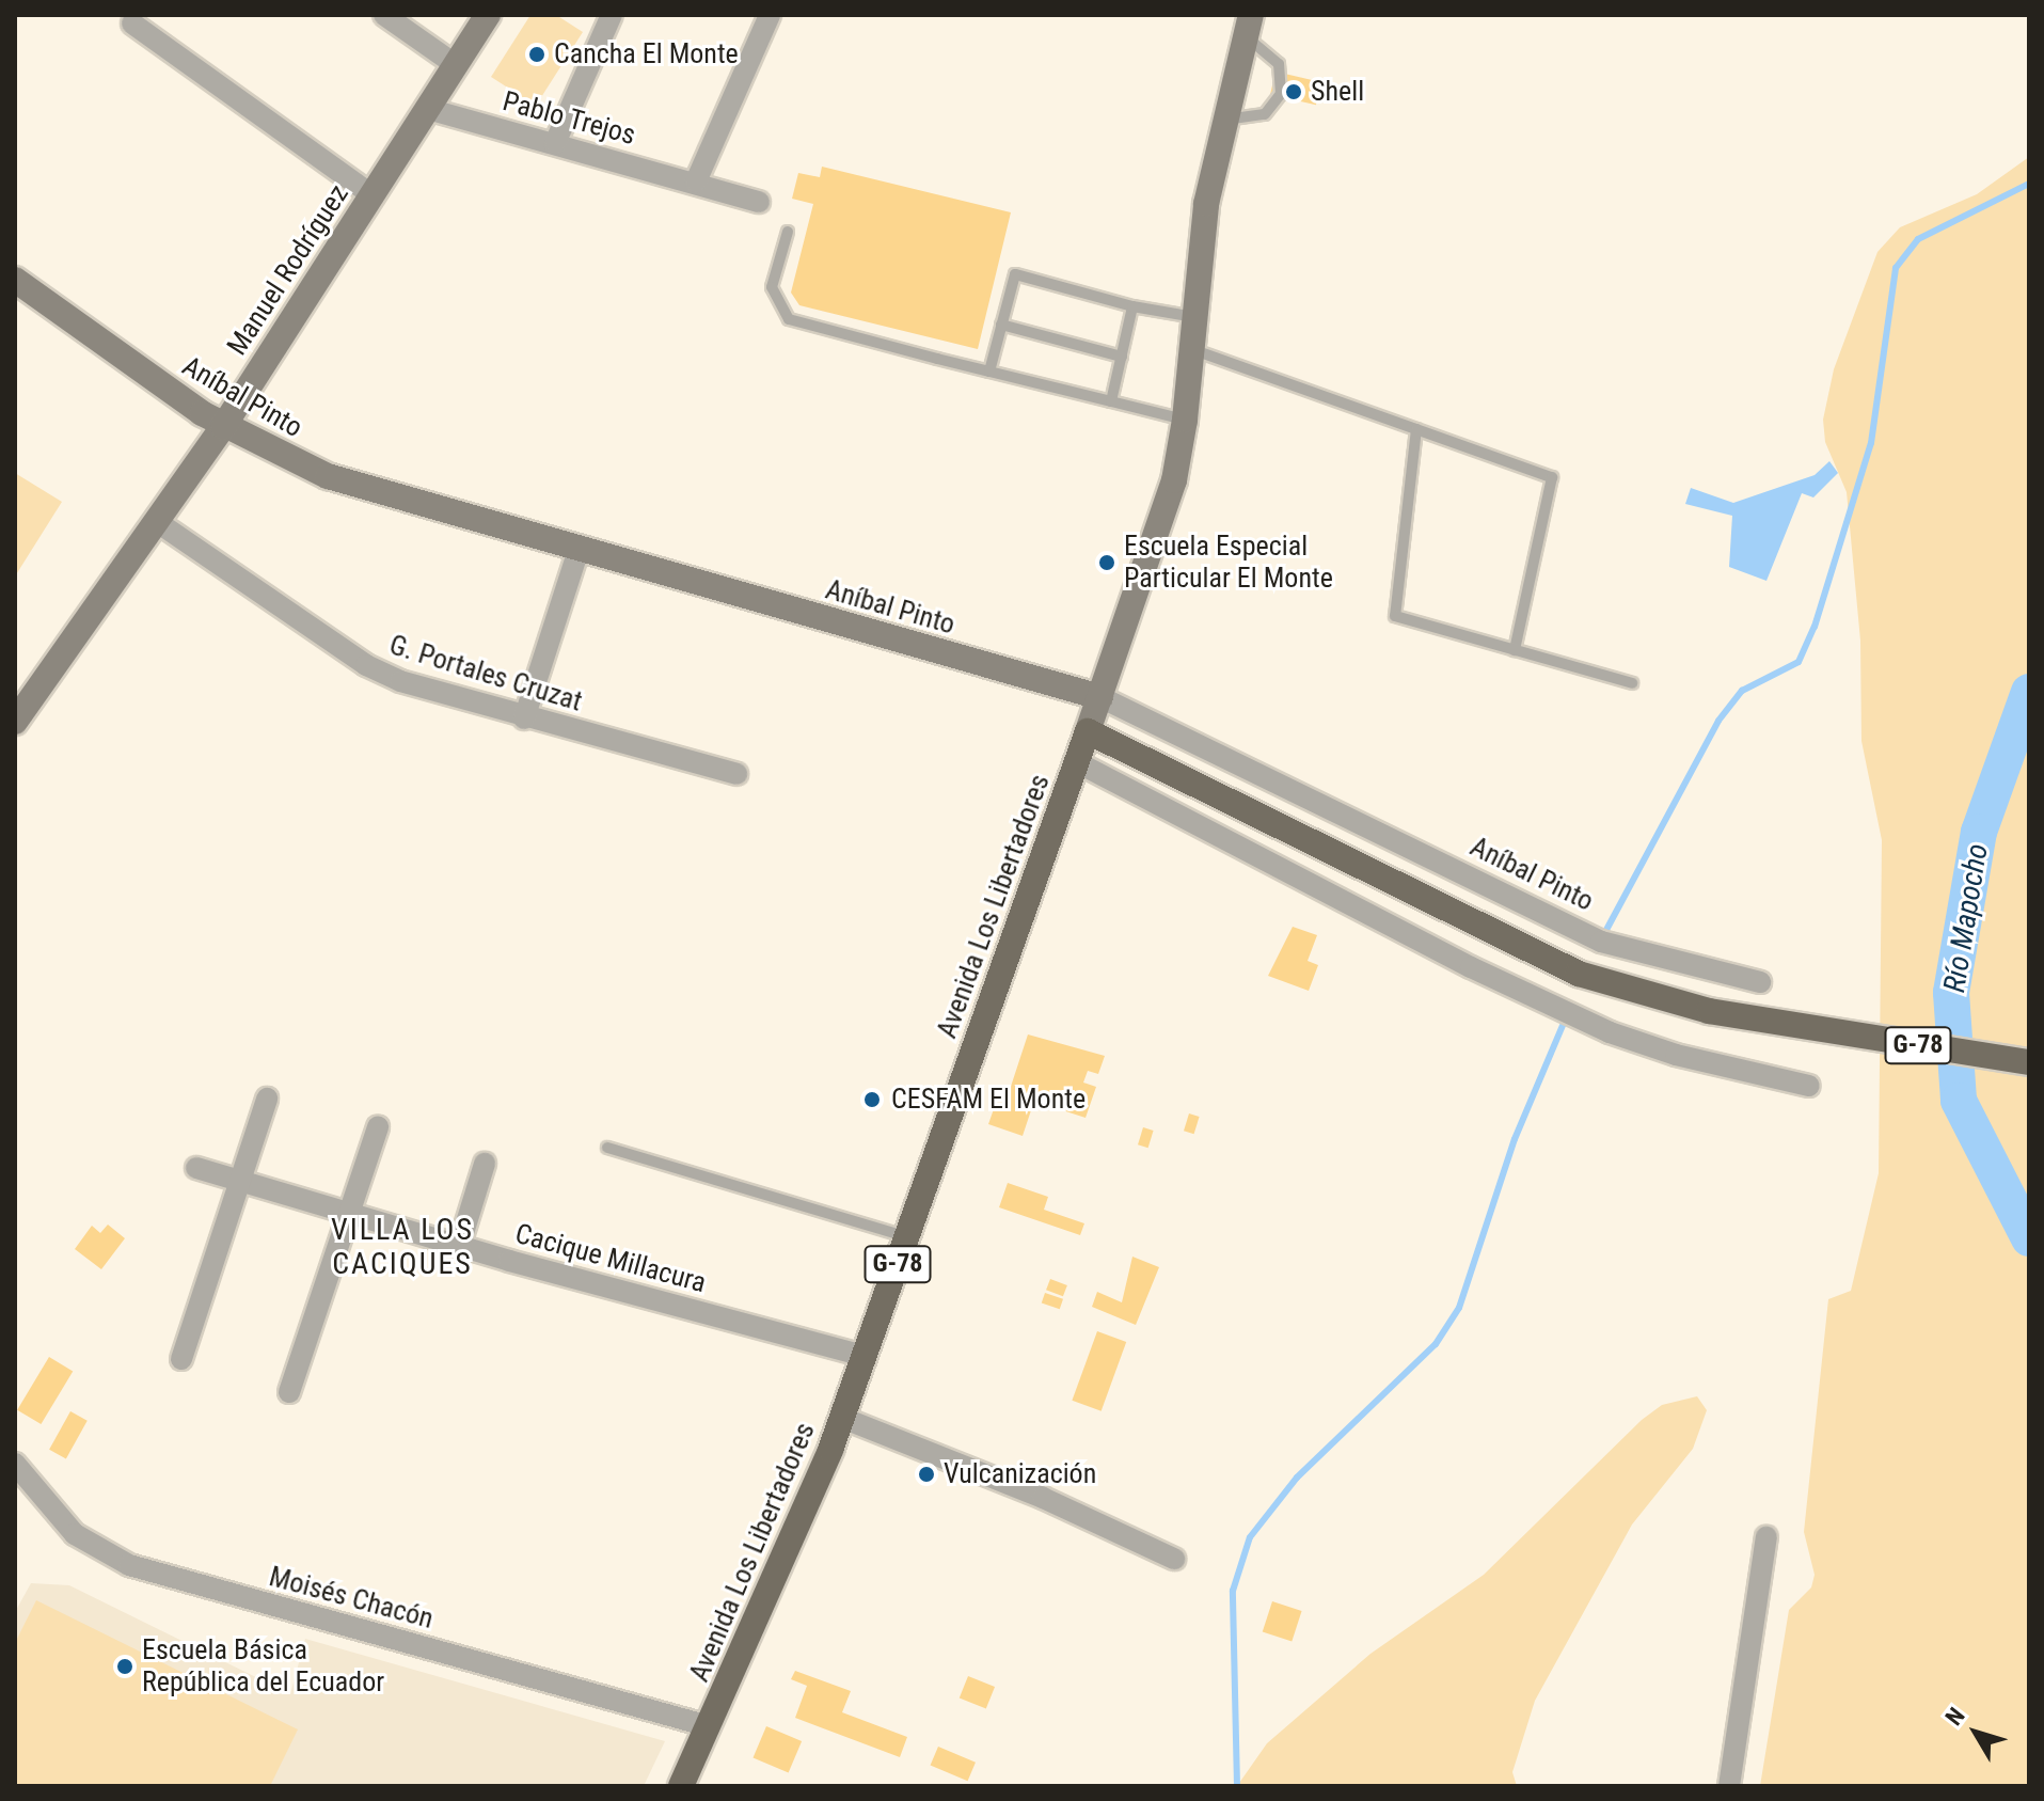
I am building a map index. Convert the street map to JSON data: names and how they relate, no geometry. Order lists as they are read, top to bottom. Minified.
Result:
{"streets":{"main road":["Avenida Los Libertadores","G-78"],"street":["Pablo Trejos","Manuel Rodríguez","Aníbal Pinto","G. Portales Cruzat","Cacique Millacura","Moisés Chacón"]},"crossings":[["Pablo Trejos","Manuel Rodríguez"],["Manuel Rodríguez","Aníbal Pinto"],["Manuel Rodríguez","G. Portales Cruzat"],["Aníbal Pinto","Avenida Los Libertadores"],["Avenida Los Libertadores","G-78"],["Avenida Los Libertadores","Cacique Millacura"],["Avenida Los Libertadores","Moisés Chacón"]],"districts":["VILLA LOS CACIQUES"],"water":["Río Mapocho"],"places":["Cancha El Monte","Shell","Escuela Especial Particular El Monte","CESFAM El Monte","Vulcanización","Escuela Básica República del Ecuador"],"north":"top left"}
